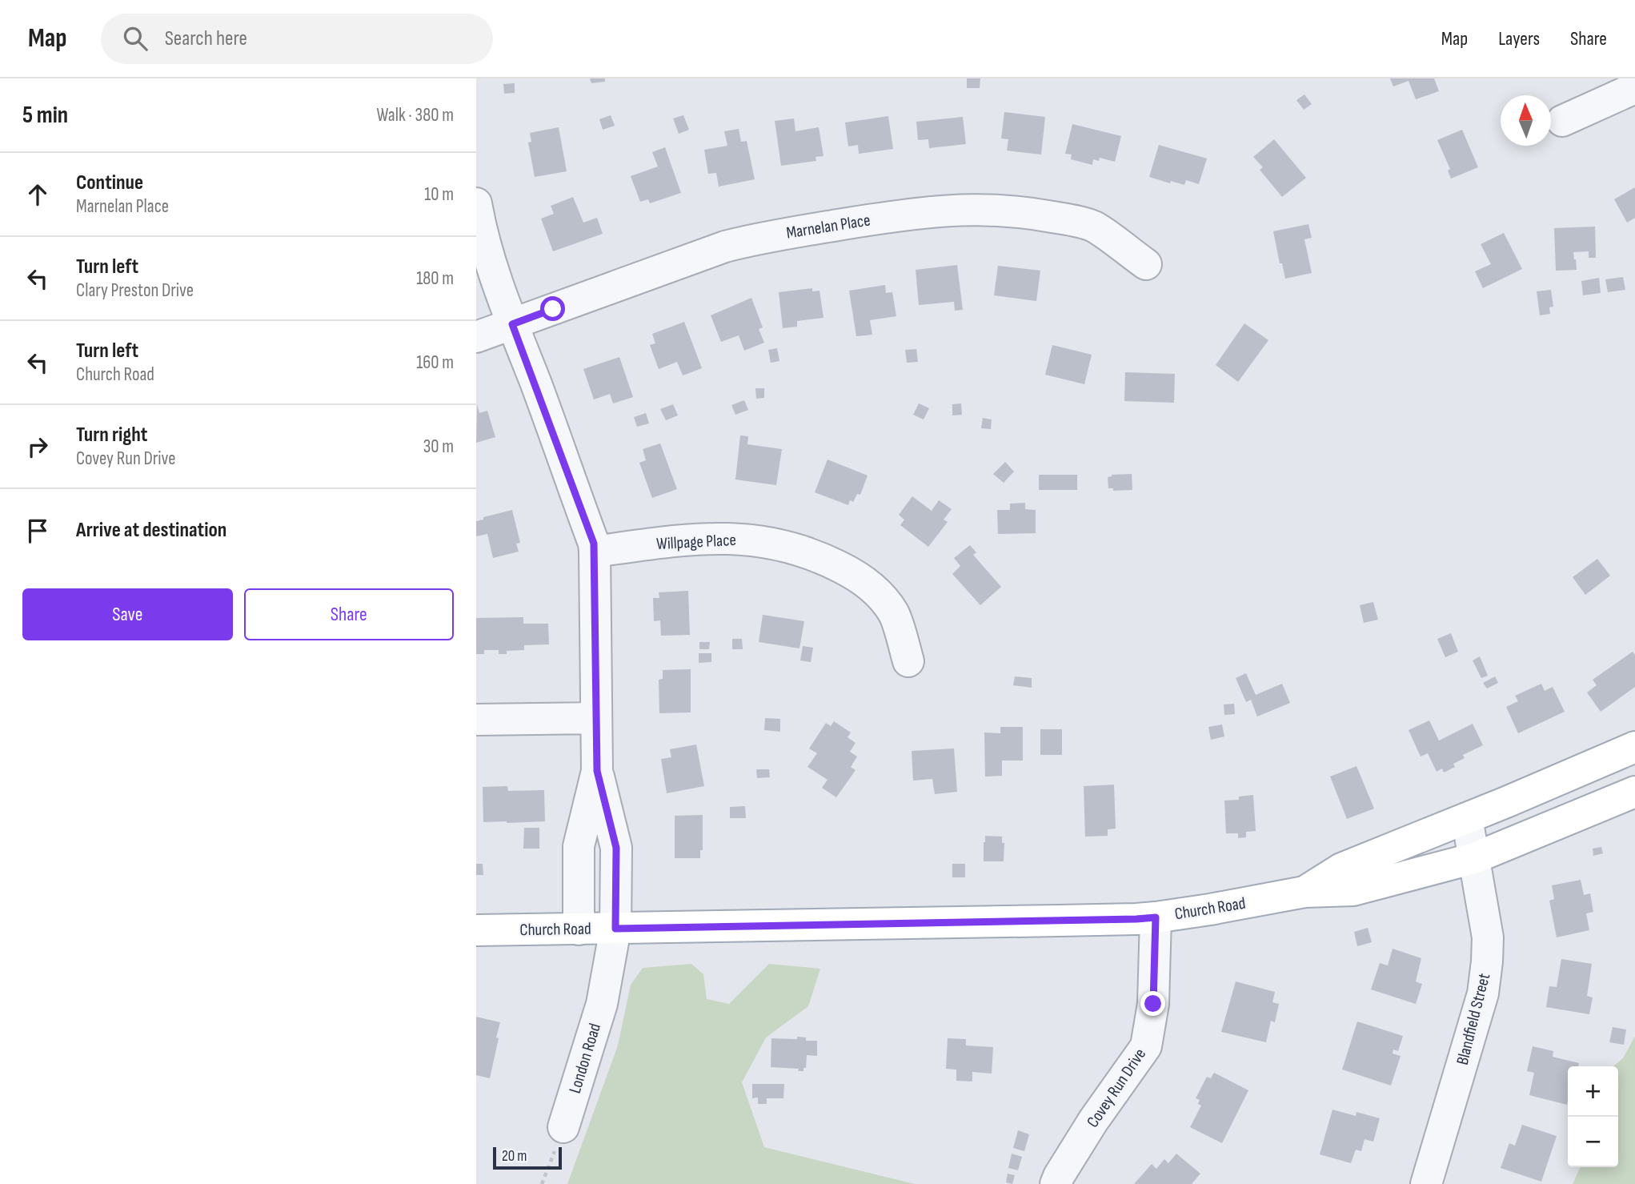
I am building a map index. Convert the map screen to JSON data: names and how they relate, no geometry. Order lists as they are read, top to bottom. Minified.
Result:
{"streets":{"main road":["Church Road"],"street":["Marnelan Place","Willpage Place","Blandfield Street","London Road","Covey Run Drive"]},"crossings":[["Church Road","Blandfield Street"],["Church Road","London Road"],["Church Road","Covey Run Drive"]],"scale_bar":"20 m","north":"top","page":{"header":"Map","search":"Search here","nav":["Map","Layers","Share"],"heading":["5 min","Walk · 380 m"],"list":[["Continue","Marnelan Place","10 m"],["Turn left","Clary Preston Drive","180 m"],["Turn left","Church Road","160 m"],["Turn right","Covey Run Drive","30 m"],"Arrive at destination"],"buttons":["Save","Share"],"map_buttons":["+","−"],"scale":"20 m"}}
